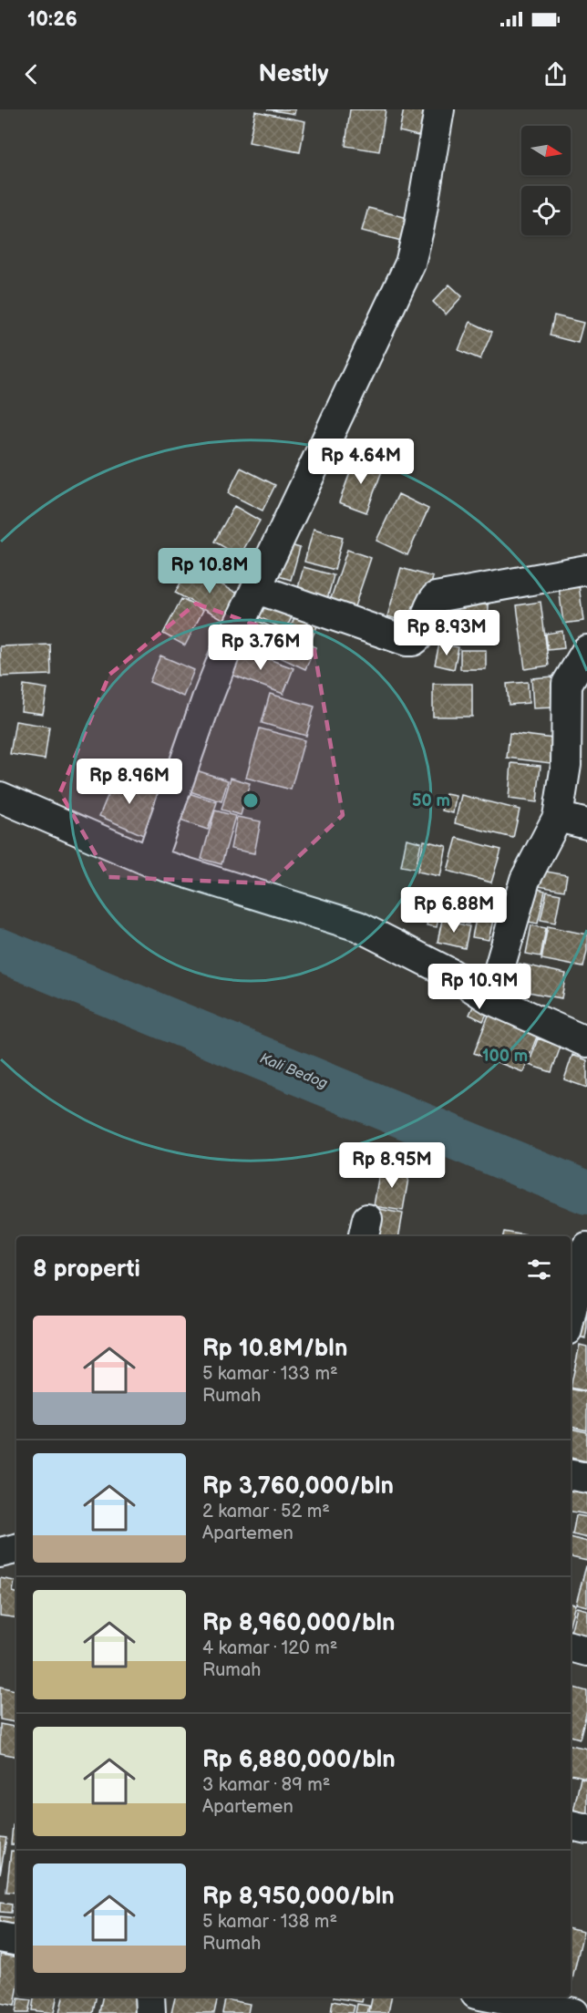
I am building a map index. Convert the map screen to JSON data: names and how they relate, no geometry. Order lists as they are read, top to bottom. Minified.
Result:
{"water":["Kali Bedog"],"north":"right","page":{"status":"10:26","header":"Nestly","price":["Rp 4.64M","Rp 10.8M","Rp 8.93M","Rp 3.76M","Rp 8.96M","Rp 6.88M","Rp 10.9M","Rp 8.95M"],"heading":"8 properti","list":[{"name":"Rp 10.8M/bln","note":"5 kamar · 133 m² · Rumah"},{"name":"Rp 3,760,000/bln","note":"2 kamar · 52 m² · Apartemen"},{"name":"Rp 8,960,000/bln","note":"4 kamar · 120 m² · Rumah"},{"name":"Rp 6,880,000/bln","note":"3 kamar · 89 m² · Apartemen"},{"name":"Rp 8,950,000/bln","note":"5 kamar · 138 m² · Rumah"}]},"rings":["50 m","100 m"]}
